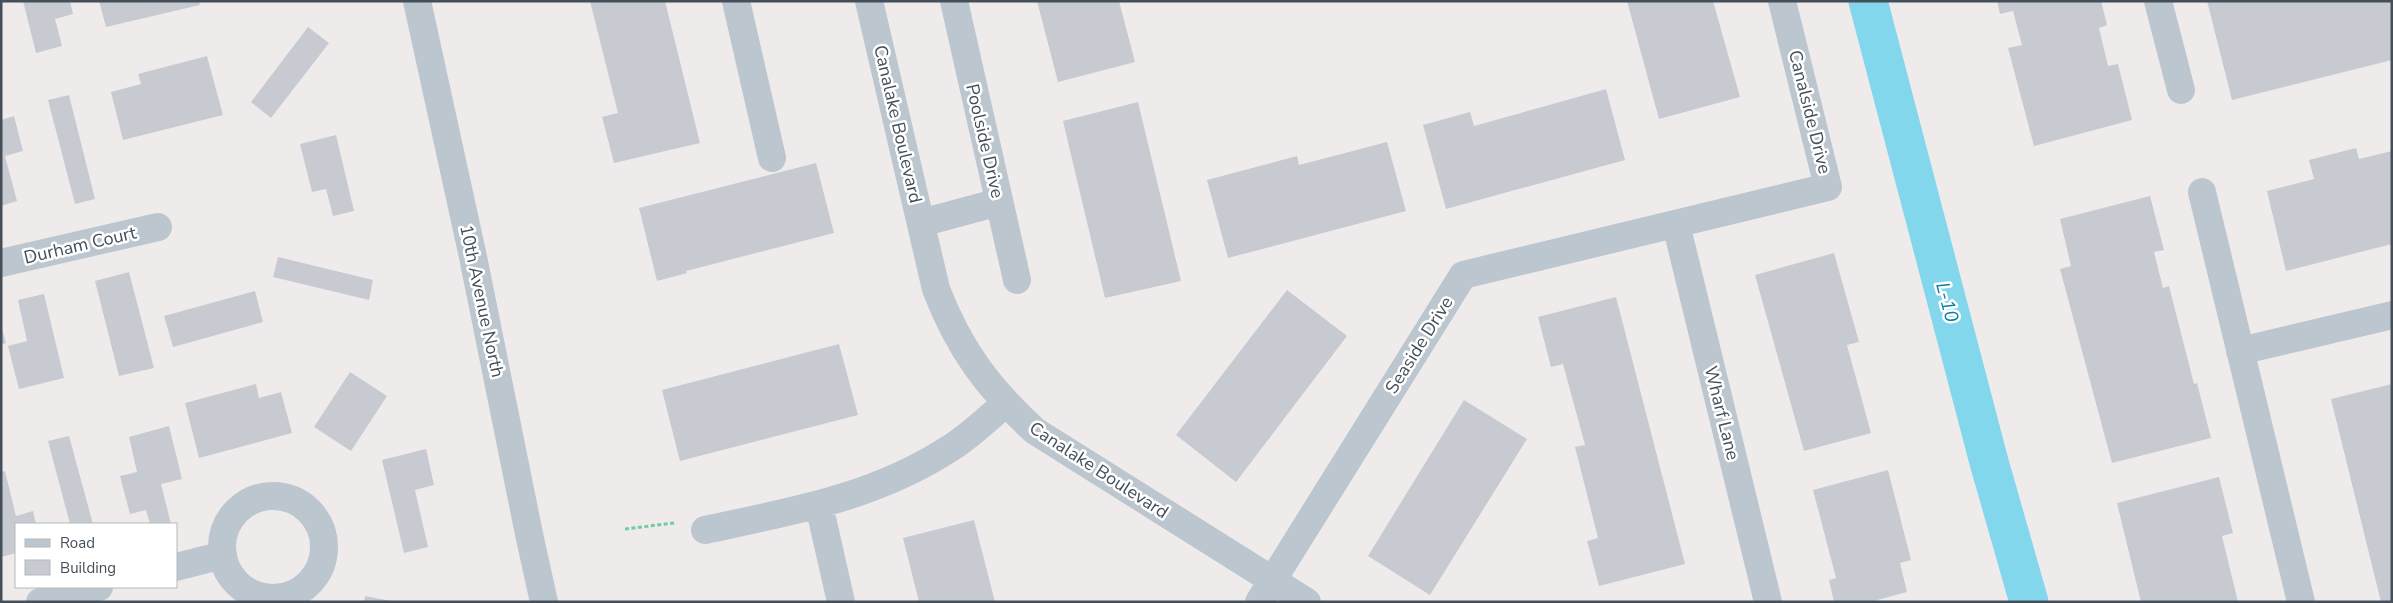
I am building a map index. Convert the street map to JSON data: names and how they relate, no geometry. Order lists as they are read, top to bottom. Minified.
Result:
{"streets":{"street":["Canalside Drive","Canalake Boulevard","Poolside Drive","Durham Court","10th Avenue North","Seaside Drive","Wharf Lane"]},"crossings":[["Canalside Drive","Seaside Drive"],["Canalside Drive","Wharf Lane"],["Canalake Boulevard","Seaside Drive"],["Seaside Drive","Wharf Lane"]],"water":["L-10"],"legend":["Road","Building"]}
